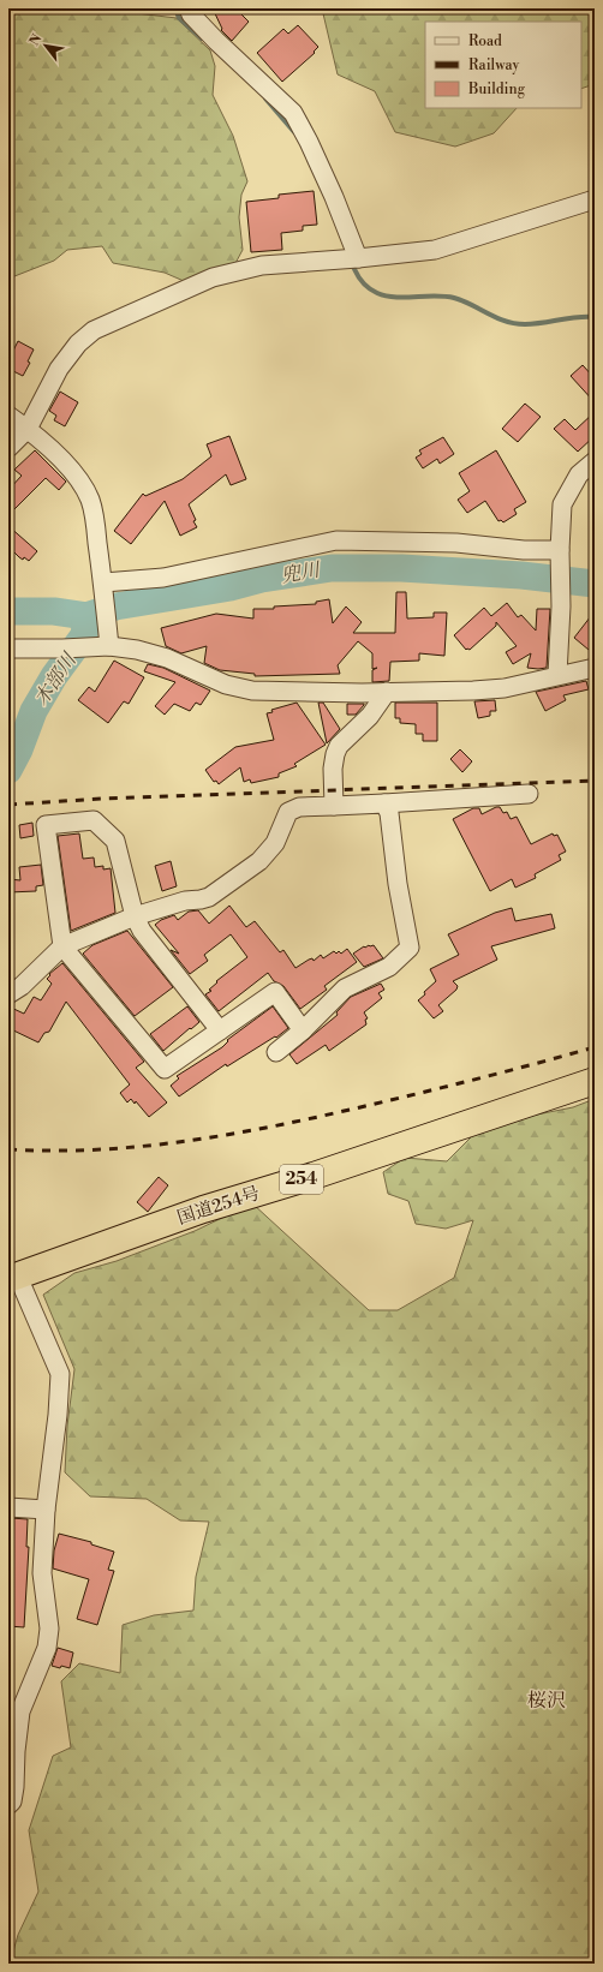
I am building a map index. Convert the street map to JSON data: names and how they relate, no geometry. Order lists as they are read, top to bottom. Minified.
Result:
{"streets":{"highway":["254","国道254号"]},"districts":["桜沢"],"water":["兜川","木部川"],"legend":["Road","Railway","Building"],"north":"top left"}
